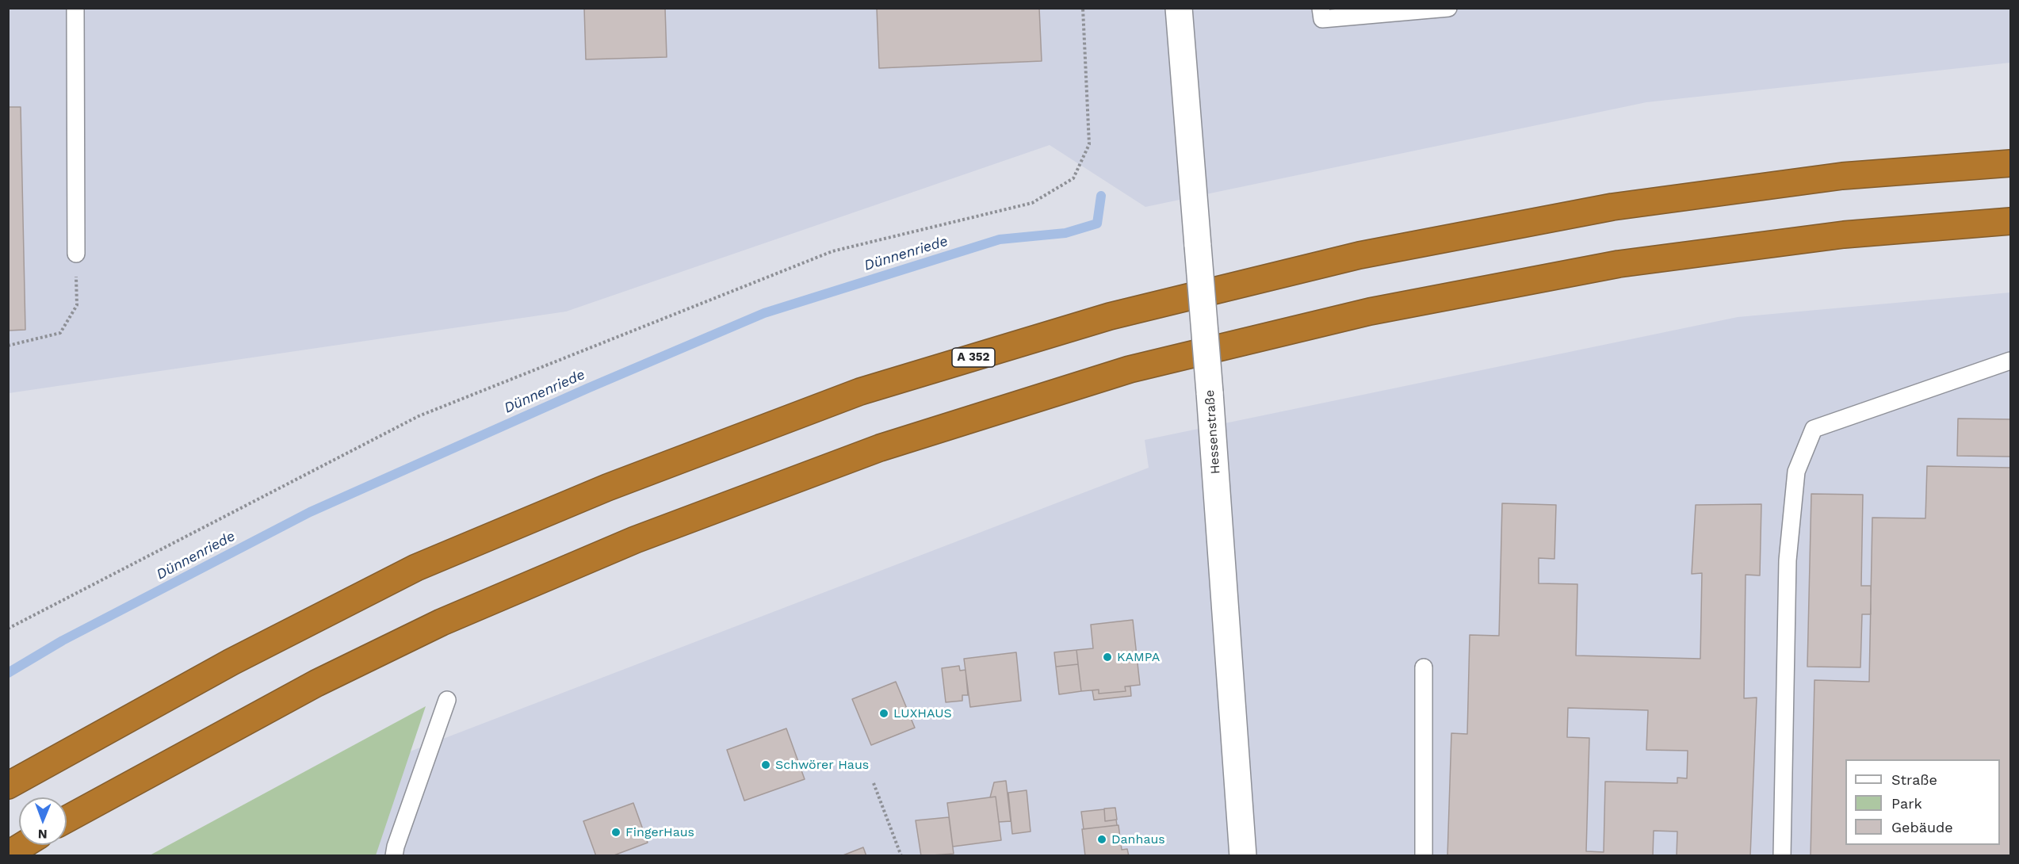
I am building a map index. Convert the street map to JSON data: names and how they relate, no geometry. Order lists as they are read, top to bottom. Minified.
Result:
{"streets":{"highway":["A 352"],"street":["Hessenstraße"]},"water":["Dünnenriede"],"places":["KAMPA","LUXHAUS","Schwörer Haus","FingerHaus","Danhaus"],"legend":["Straße","Park","Gebäude"],"north":"bottom"}
